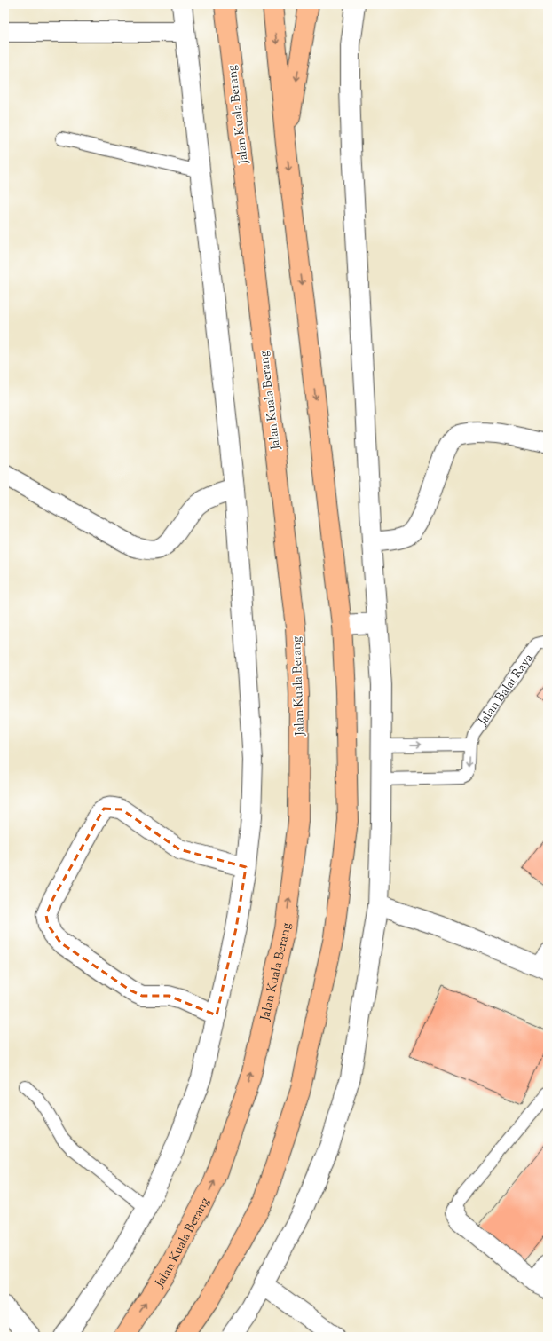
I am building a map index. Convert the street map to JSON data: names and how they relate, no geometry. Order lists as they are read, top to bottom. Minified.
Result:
{"streets":{"highway":["Jalan Kuala Berang"],"lane":["Jalan Balai Raya"]}}
